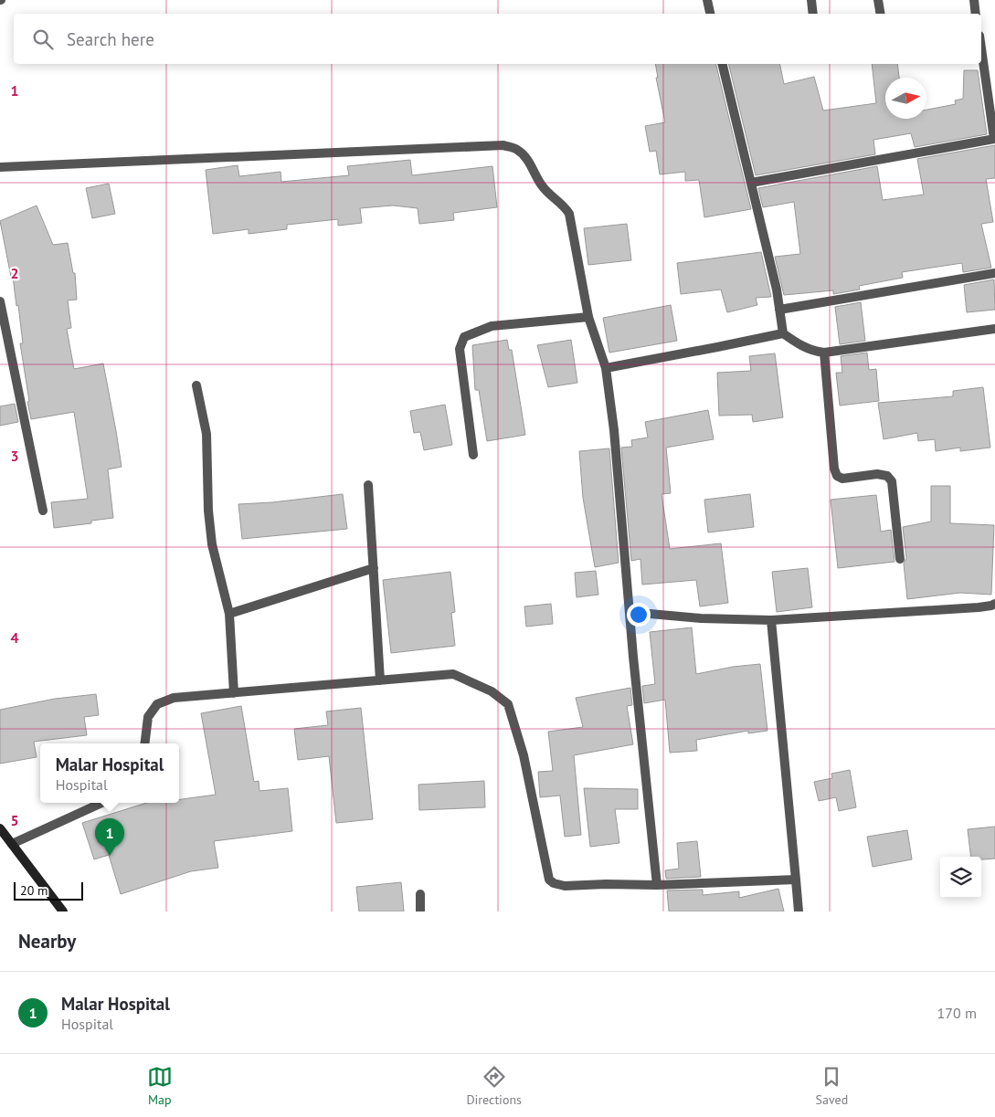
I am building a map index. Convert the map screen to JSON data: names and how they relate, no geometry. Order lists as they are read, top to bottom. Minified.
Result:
{"scale_bar":"20 m","north":"right","page":{"search":"Search here","popup":["Malar Hospital","Hospital"],"pins":"1","scale":"20 m","heading":"Nearby","list":[{"mark":"1","name":"Malar Hospital","note":"Hospital","value":"170 m"}],"nav":["Map","Directions","Saved"]},"grid":{"rows":["1","2","3","4","5"]}}
